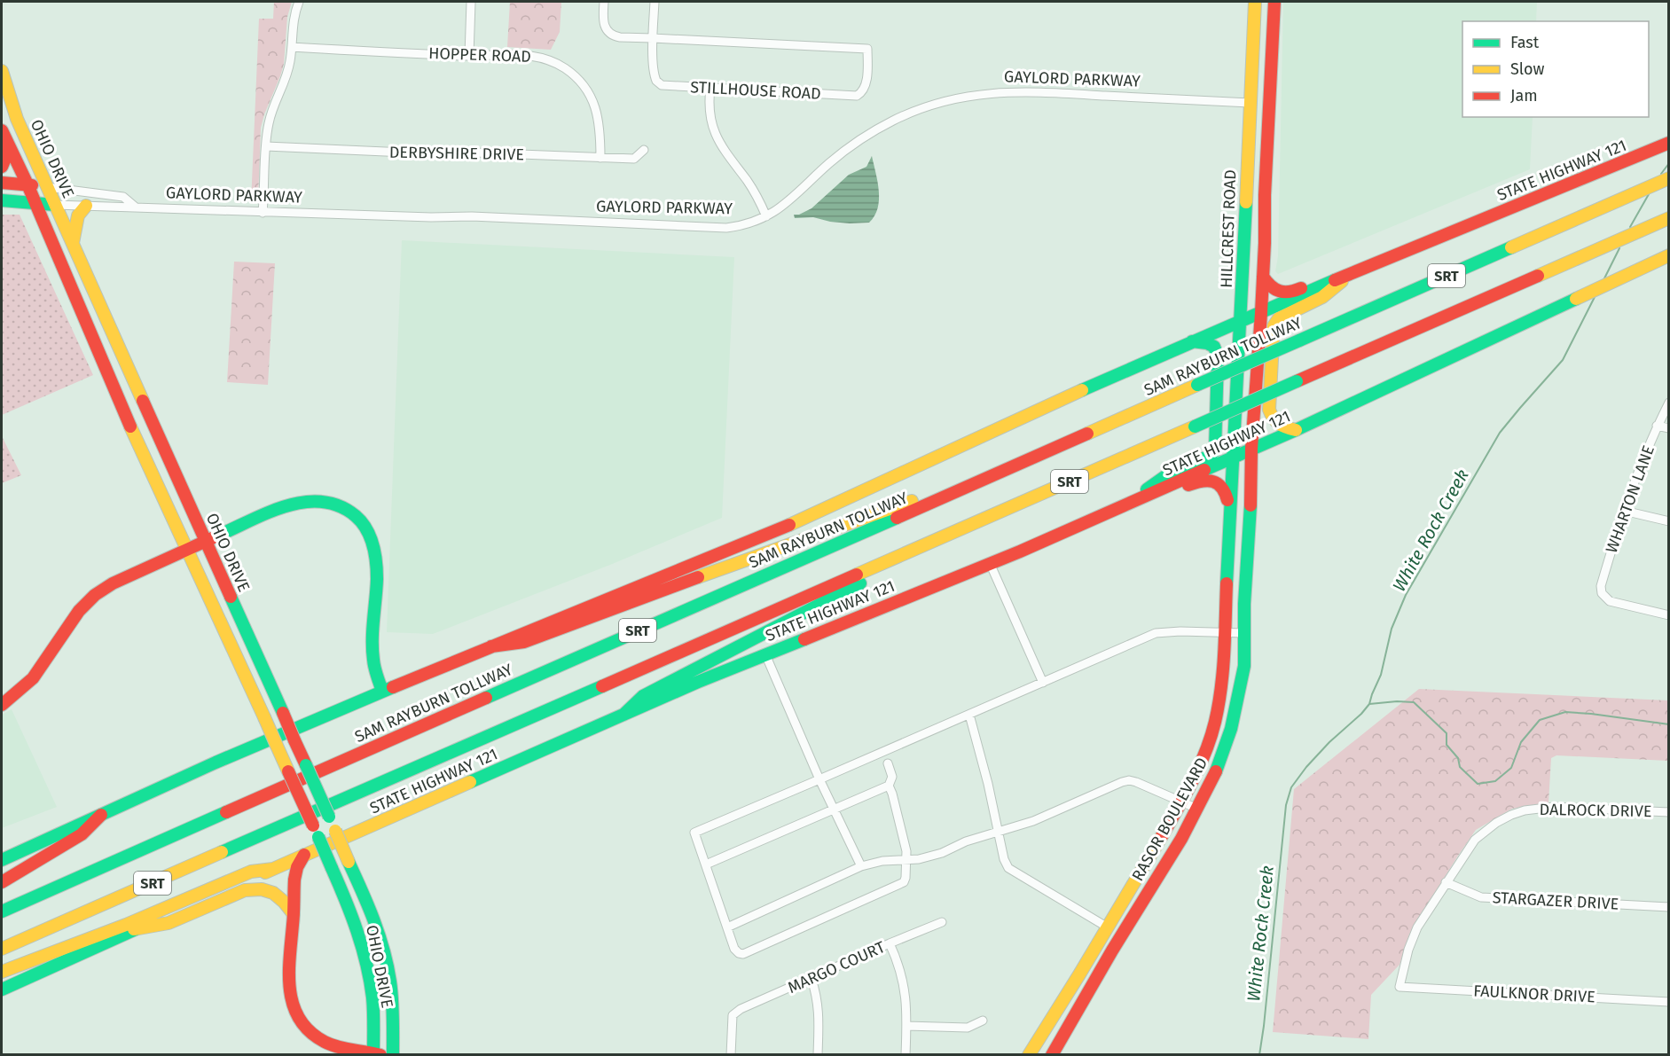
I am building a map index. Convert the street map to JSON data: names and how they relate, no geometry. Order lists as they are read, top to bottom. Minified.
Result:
{"streets":{"main road":["GAYLORD PARKWAY","OHIO DRIVE","STATE HIGHWAY 121","HILLCREST ROAD","SRT","SAM RAYBURN TOLLWAY","RASOR BOULEVARD"],"street":["HOPPER ROAD","STILLHOUSE ROAD","DERBYSHIRE DRIVE","WHARTON LANE","DALROCK DRIVE","STARGAZER DRIVE","MARGO COURT","FAULKNOR DRIVE"]},"crossings":[["HOPPER ROAD","DERBYSHIRE DRIVE"],["GAYLORD PARKWAY","OHIO DRIVE"],["GAYLORD PARKWAY","HILLCREST ROAD"],["STATE HIGHWAY 121","HILLCREST ROAD"],["STATE HIGHWAY 121","RASOR BOULEVARD"],["HILLCREST ROAD","RASOR BOULEVARD"],["DALROCK DRIVE","STARGAZER DRIVE"],["DALROCK DRIVE","FAULKNOR DRIVE"]],"water":["White Rock Creek"],"legend":["Fast","Slow","Jam"]}
